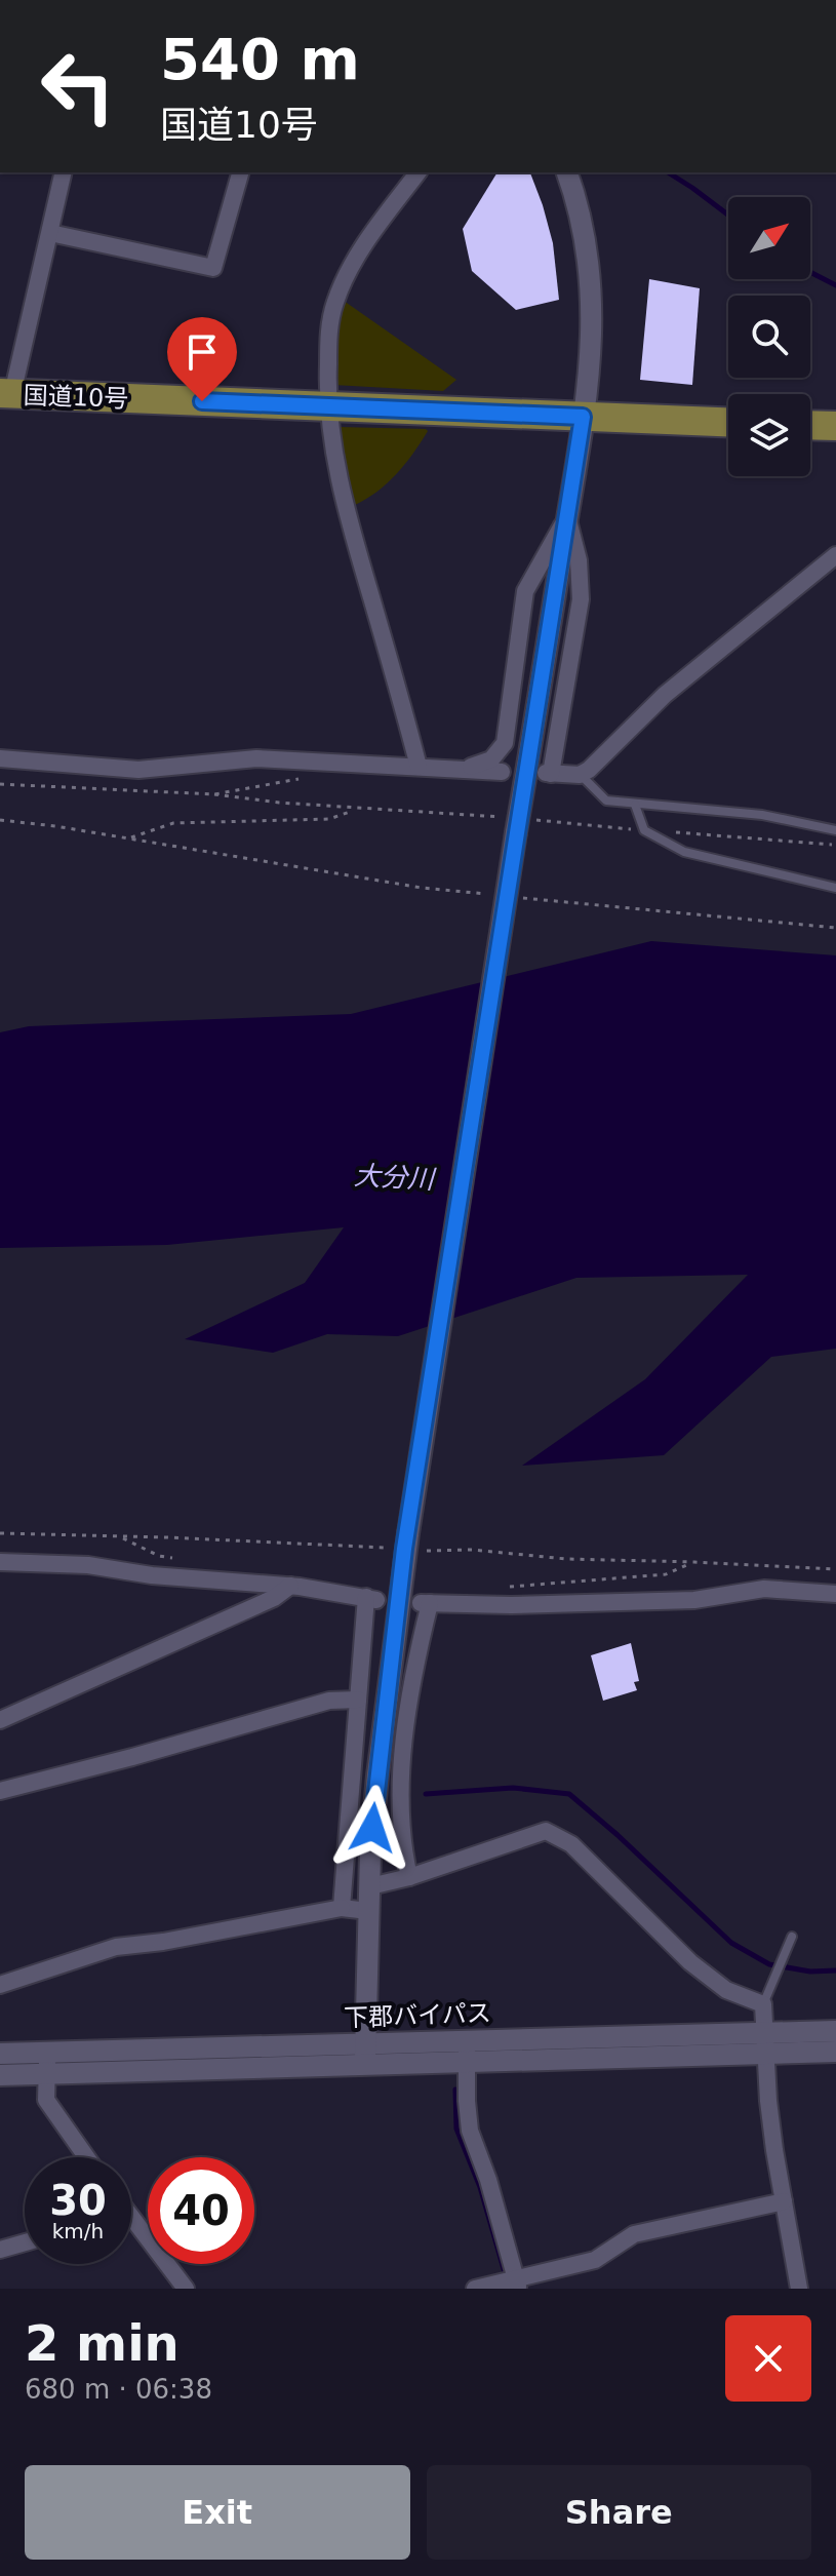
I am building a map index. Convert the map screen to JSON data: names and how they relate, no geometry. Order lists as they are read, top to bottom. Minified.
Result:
{"streets":{"highway":["国道10号"],"street":["下郡バイパス"]},"water":["大分川"],"north":"top right","page":{"turn":["540 m","国道10号"],"speed":"30 km/h","limit":"40","heading":["2 min","680 m · 06:38"],"buttons":["Exit","Share"]}}
